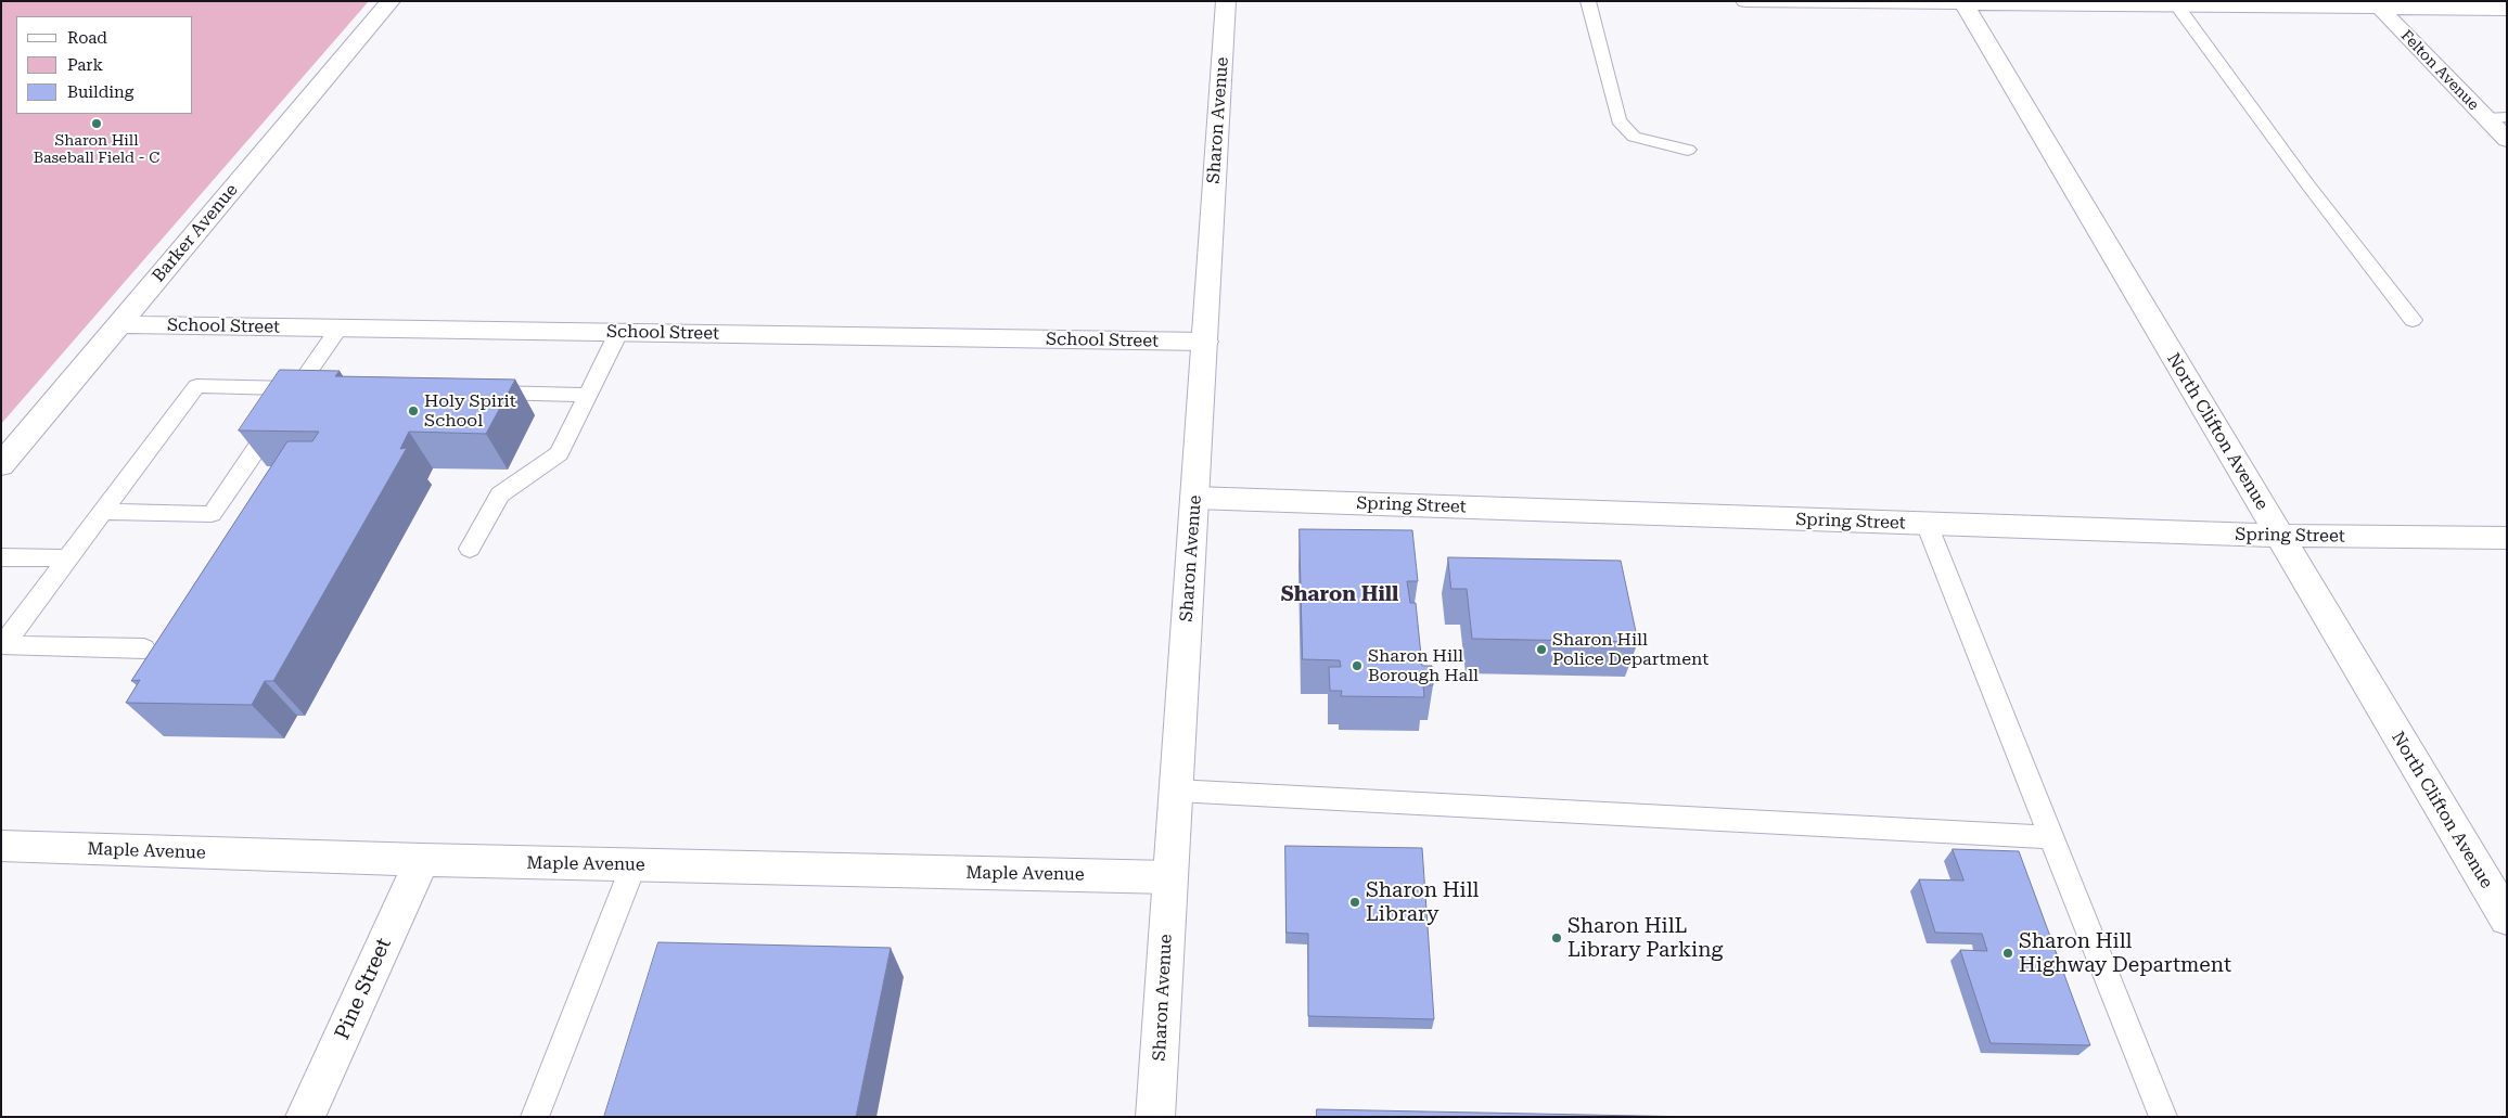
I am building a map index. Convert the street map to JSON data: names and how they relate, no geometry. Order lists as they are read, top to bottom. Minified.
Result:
{"streets":{"street":["Felton Avenue","Sharon Avenue","Barker Avenue","School Street","North Clifton Avenue","Spring Street","Maple Avenue","Pine Street"]},"crossings":[["Sharon Avenue","School Street"],["Sharon Avenue","Spring Street"],["Sharon Avenue","Maple Avenue"],["Barker Avenue","School Street"],["North Clifton Avenue","Spring Street"],["Maple Avenue","Pine Street"]],"districts":["Sharon Hill"],"places":["Sharon Hill Baseball Field - C","Holy Spirit School","Sharon Hill Police Department","Sharon Hill Borough Hall","Sharon Hill Library","Sharon HilL Library Parking","Sharon Hill Highway Department"],"legend":["Road","Park","Building"]}
